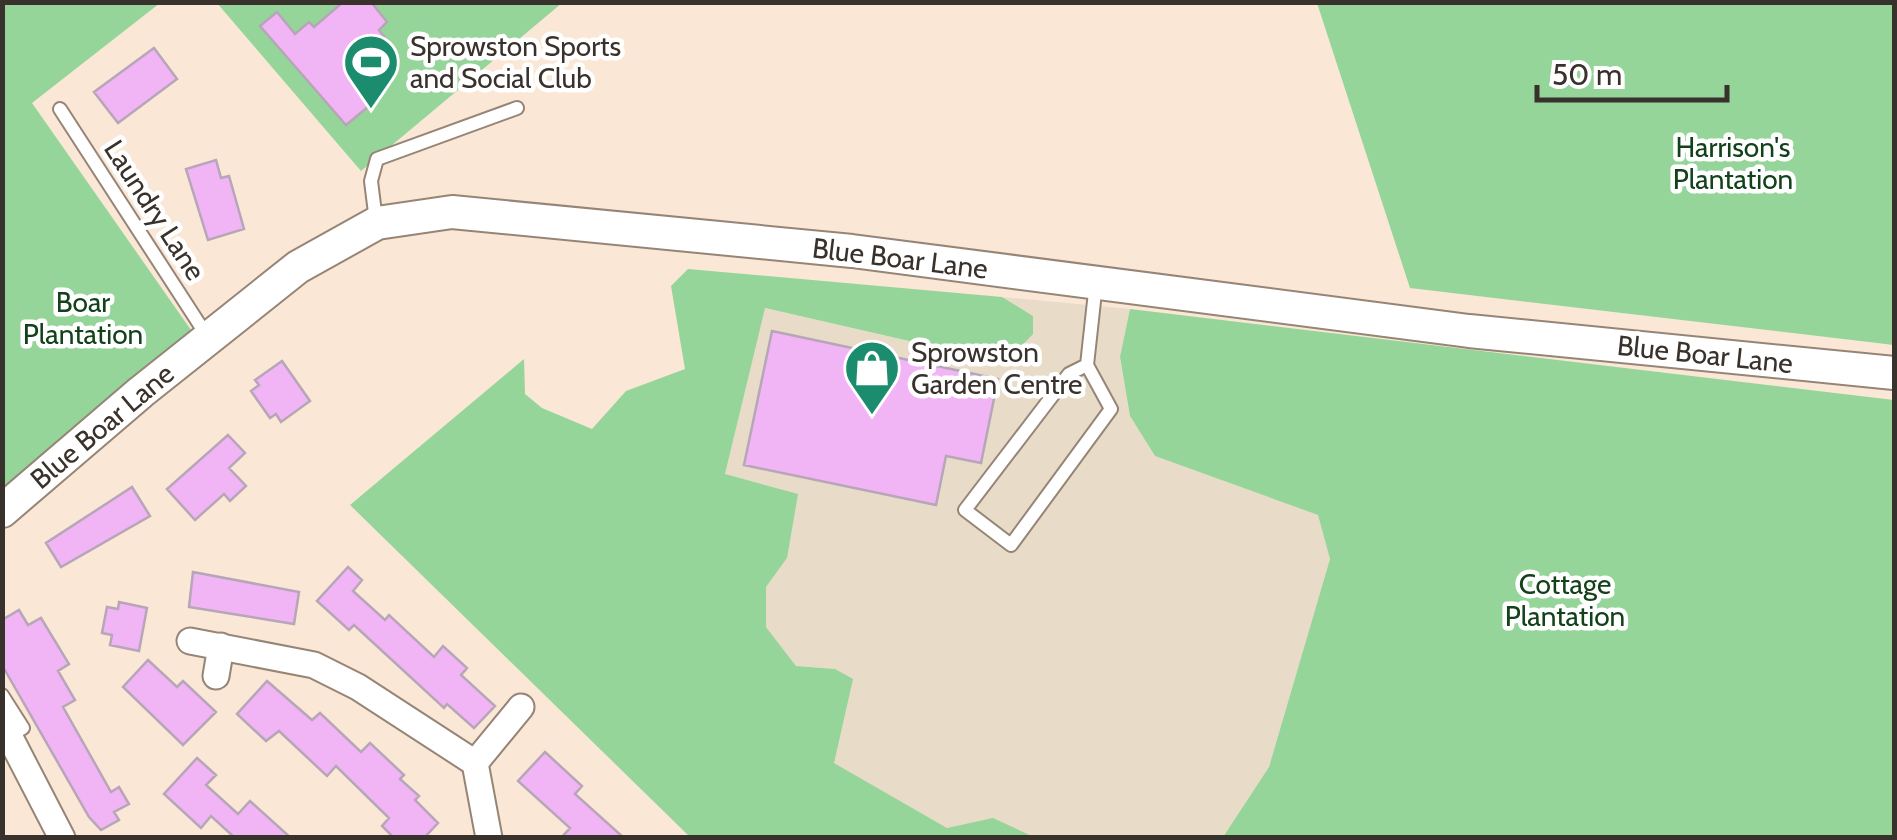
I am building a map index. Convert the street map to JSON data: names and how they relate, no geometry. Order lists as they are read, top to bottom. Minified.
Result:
{"streets":{"street":["Blue Boar Lane"],"lane":["Laundry Lane"]},"crossings":[["Laundry Lane","Blue Boar Lane"]],"parks":["Harrison's Plantation","Boar Plantation","Cottage Plantation"],"places":{"sports":["Sprowston Sports and Social Club"],"shop":["Sprowston Garden Centre"]},"scale_bar":"50 m"}
